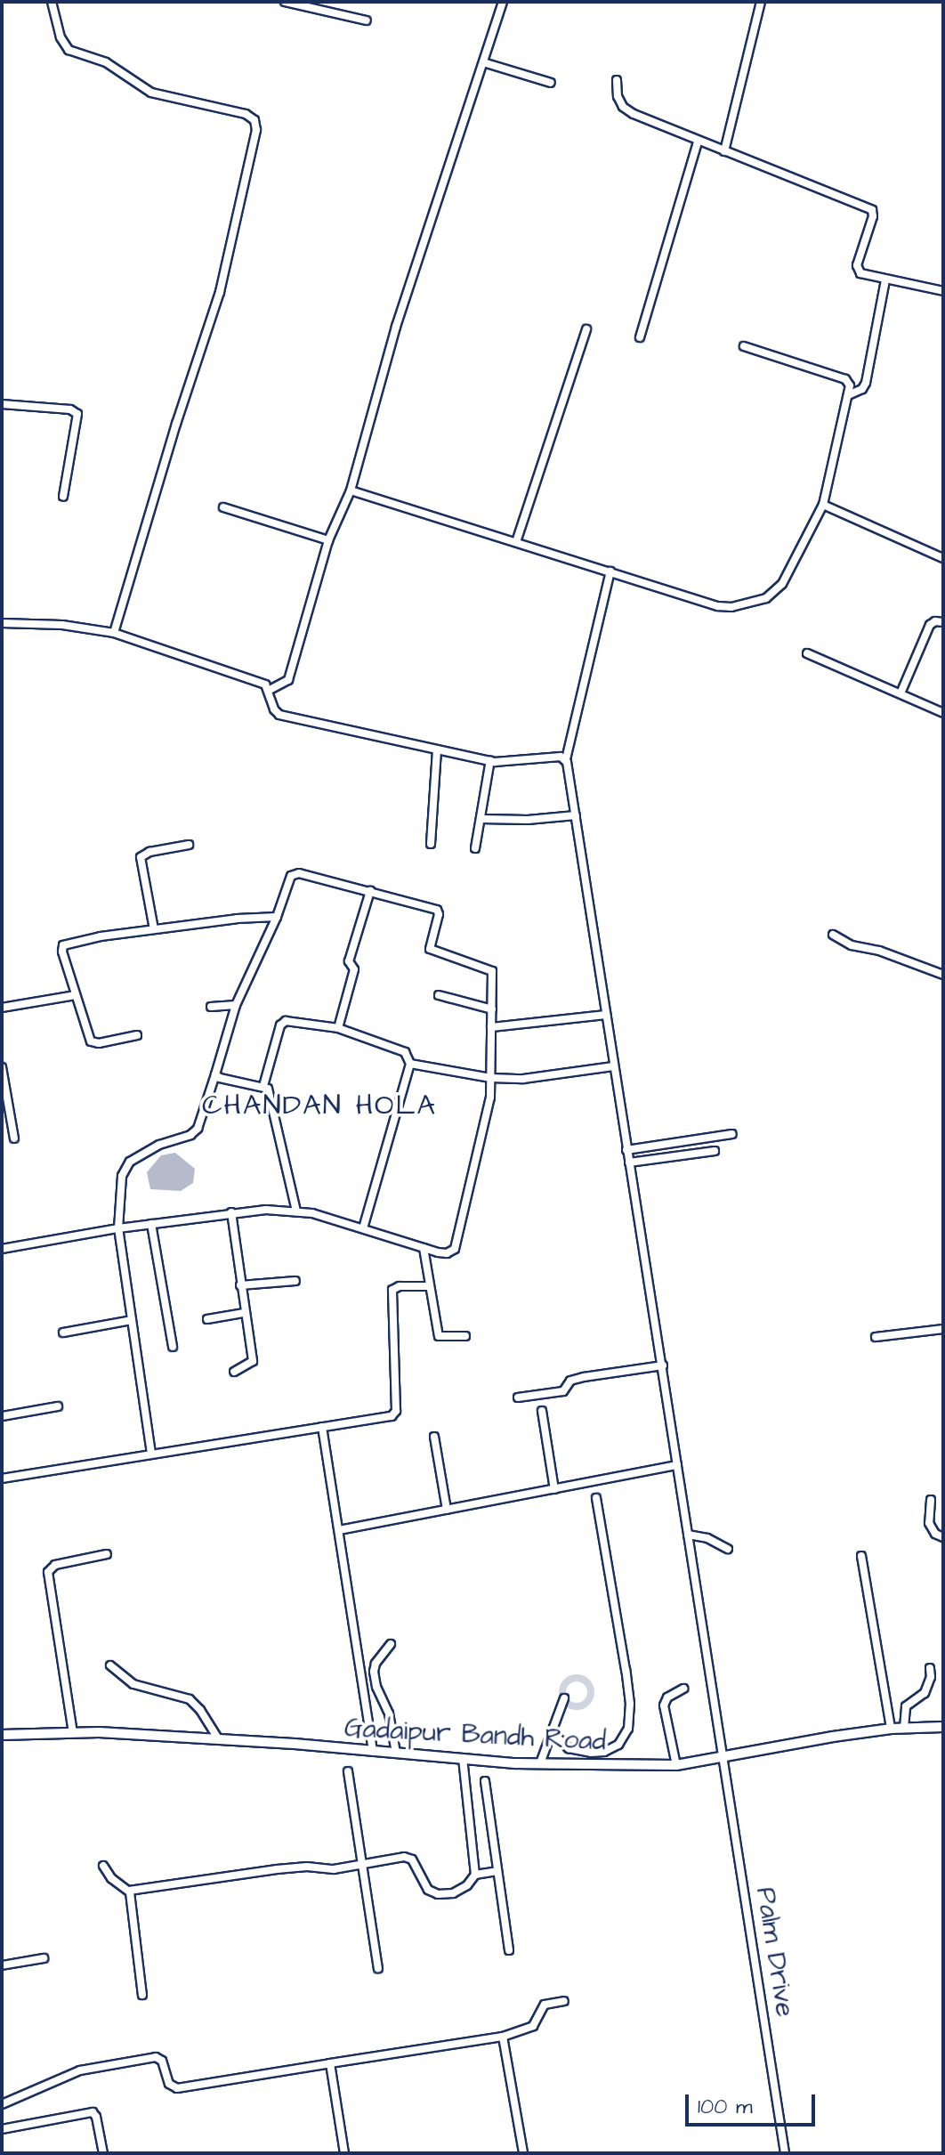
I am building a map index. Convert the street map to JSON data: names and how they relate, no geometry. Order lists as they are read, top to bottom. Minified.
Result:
{"streets":{"street":["Gadaipur Bandh Road","Palm Drive"]},"crossings":[["Gadaipur Bandh Road","Palm Drive"]],"districts":["CHANDAN HOLA"],"scale_bar":"100 m"}
